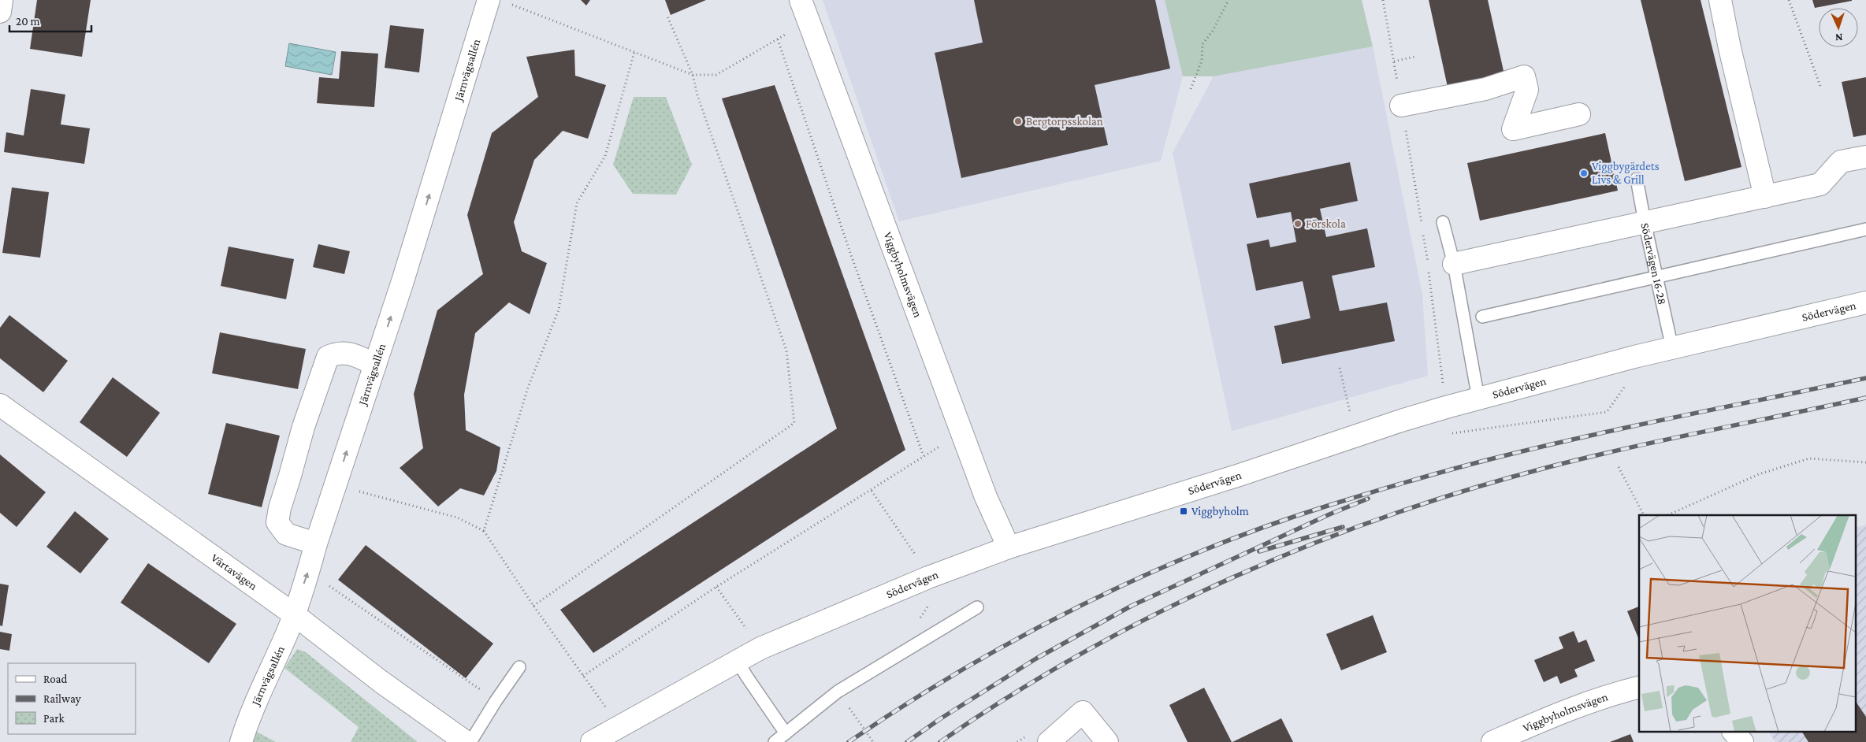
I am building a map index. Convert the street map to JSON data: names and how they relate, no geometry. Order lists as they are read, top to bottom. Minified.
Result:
{"streets":{"street":["Järnvägsallén","Viggbyholmsvägen","Södervägen","Värtavägen"],"lane":["Södervägen 16-28"]},"crossings":[["Järnvägsallén","Värtavägen"],["Södervägen 16-28","Södervägen"],["Viggbyholmsvägen","Södervägen"]],"one_way":["Järnvägsallén"],"places":{"other":["Bergtorpsskolan","Viggbygärdets Livs & Grill","Förskola"],"transit":["Viggbyholm"]},"legend":["Road","Railway","Park"],"scale_bar":"20 m","north":"bottom"}
